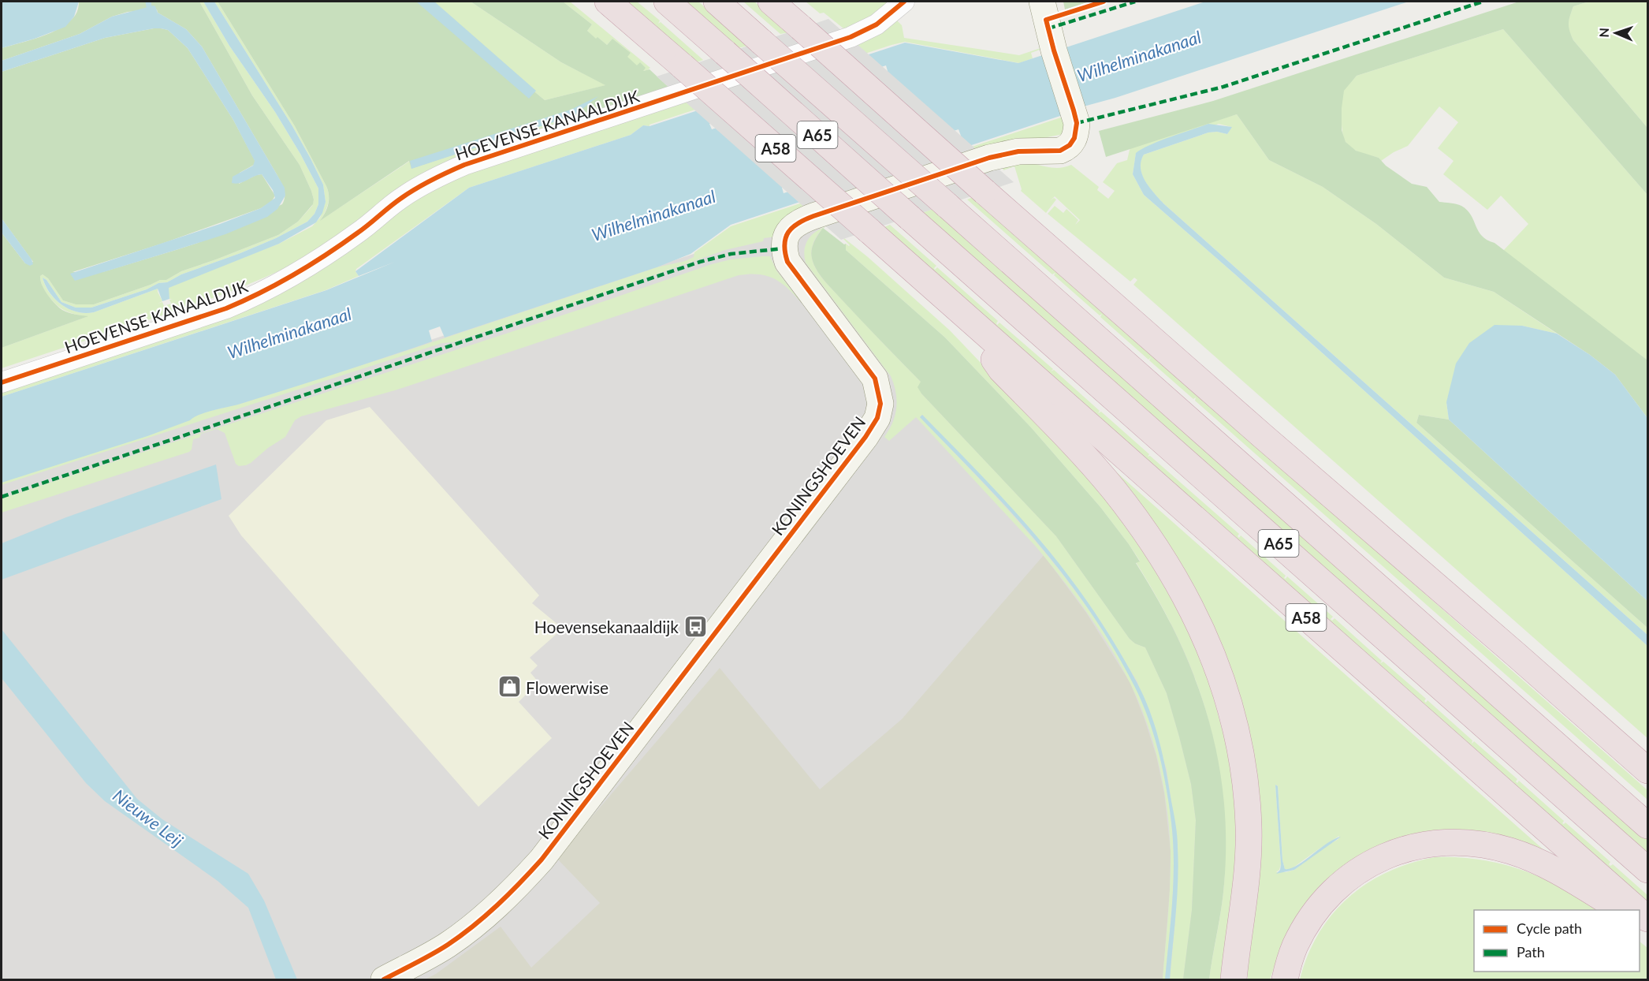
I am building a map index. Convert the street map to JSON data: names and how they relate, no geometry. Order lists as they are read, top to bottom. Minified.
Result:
{"streets":{"highway":["A65","A58"],"street":["HOEVENSE KANAALDIJK","KONINGSHOEVEN"]},"water":["Wilhelminakanaal","Nieuwe Leij"],"places":{"bus stop":["Hoevensekanaaldijk"],"shop":["Flowerwise"]},"legend":["Cycle path","Path"],"north":"left"}
